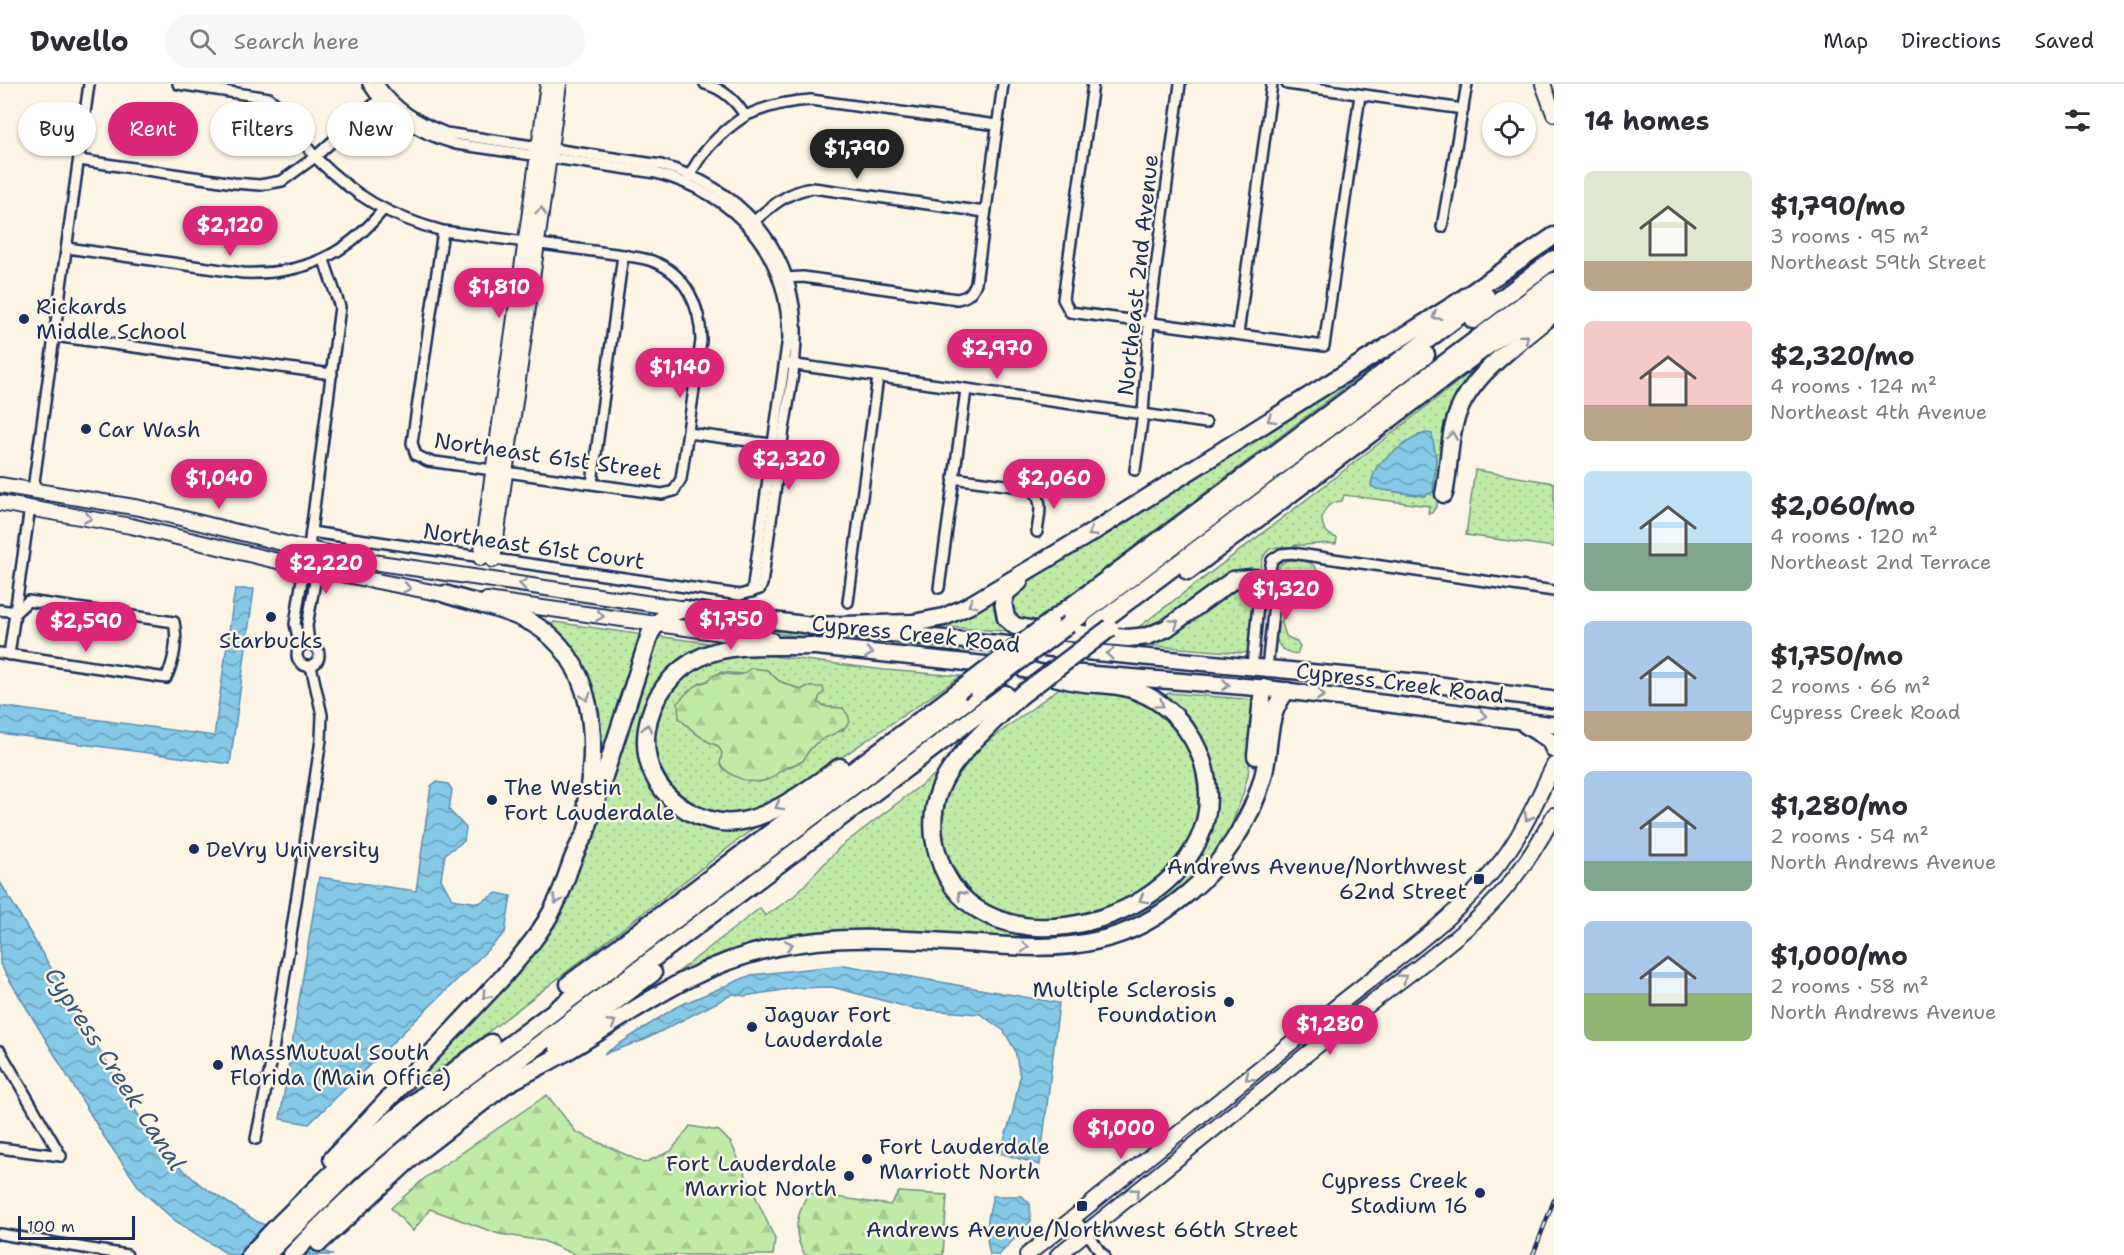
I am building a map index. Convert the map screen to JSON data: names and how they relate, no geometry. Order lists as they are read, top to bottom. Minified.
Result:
{"streets":{"main road":["Cypress Creek Road"],"street":["Northeast 2nd Avenue","Northeast 61st Street","Northeast 61st Court"]},"water":["Cypress Creek Canal"],"places":{"other":["Rickards Middle School","Car Wash","Starbucks","The Westin Fort Lauderdale","DeVry University","Multiple Sclerosis Foundation","Jaguar Fort Lauderdale","MassMutual South Florida (Main Office)","Fort Lauderdale Marriott North","Fort Lauderdale Marriot North","Cypress Creek Stadium 16"],"transit":["Andrews Avenue/Northwest 62nd Street","Andrews Avenue/Northwest 66th Street"]},"scale_bar":"100 m","page":{"header":"Dwello","search":"Search here","nav":["Map","Directions","Saved"],"heading":"14 homes","chip":["Buy","Rent","Filters","New"],"price":["$1,790","$2,120","$1,810","$2,970","$1,140","$2,320","$1,040","$2,060","$2,220","$1,320","$1,750","$2,590","$1,280","$1,000"],"list":[{"name":"$1,790/mo","note":"3 rooms · 95 m² · Northeast 59th Street"},{"name":"$2,320/mo","note":"4 rooms · 124 m² · Northeast 4th Avenue"},{"name":"$2,060/mo","note":"4 rooms · 120 m² · Northeast 2nd Terrace"},{"name":"$1,750/mo","note":"2 rooms · 66 m² · Cypress Creek Road"},{"name":"$1,280/mo","note":"2 rooms · 54 m² · North Andrews Avenue"},{"name":"$1,000/mo","note":"2 rooms · 58 m² · North Andrews Avenue"}],"scale":"100 m"}}
